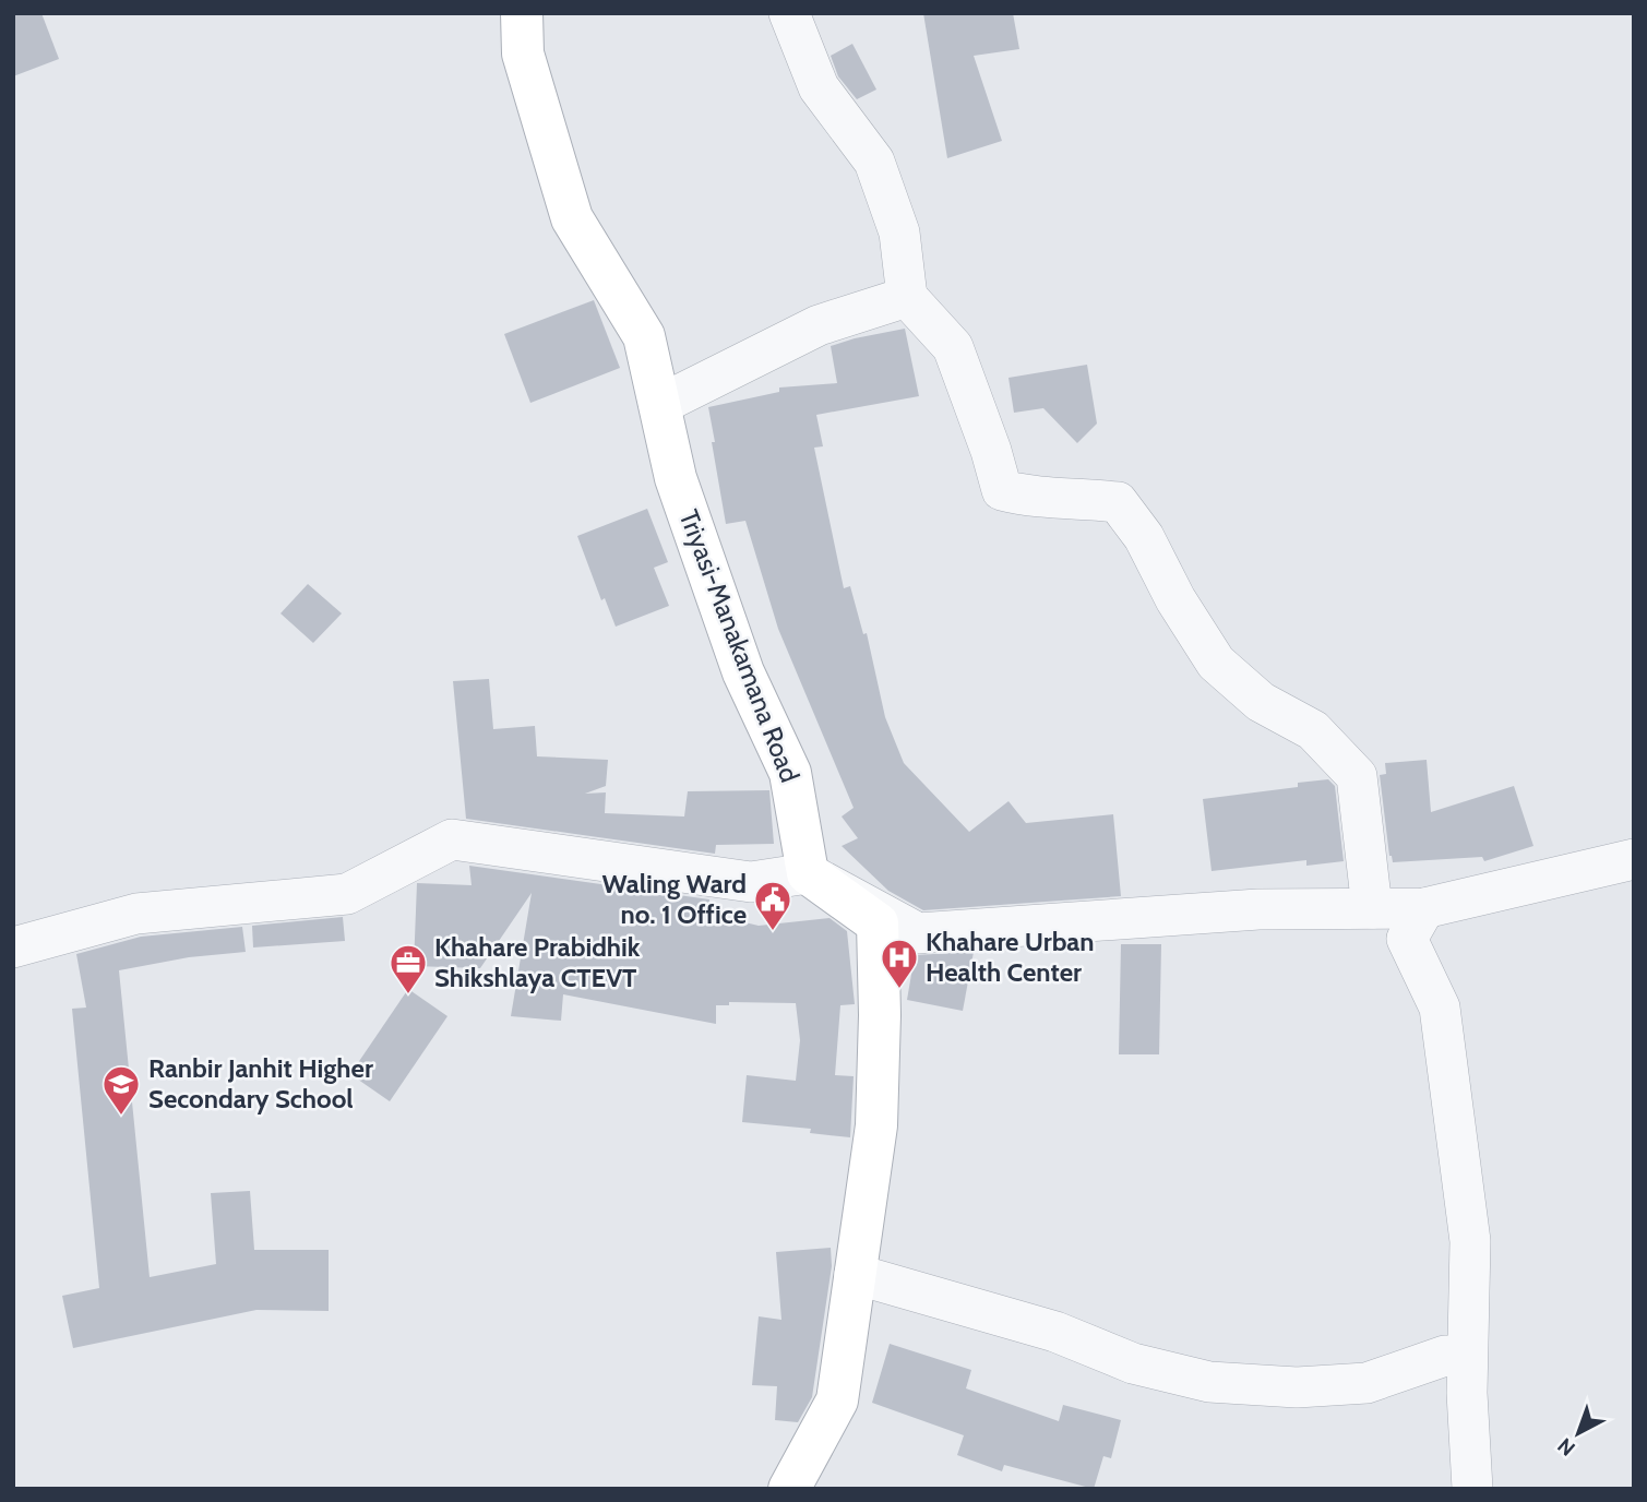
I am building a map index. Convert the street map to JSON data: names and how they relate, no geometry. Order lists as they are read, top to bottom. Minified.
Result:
{"streets":{"street":["Triyasi-Manakamana Road"]},"places":{"public building":["Waling Ward no. 1 Office"],"hospital":["Khahare Urban Health Center"],"office":["Khahare Prabidhik Shikshlaya CTEVT"],"school or university":["Ranbir Janhit Higher Secondary School"]},"north":"bottom left"}
